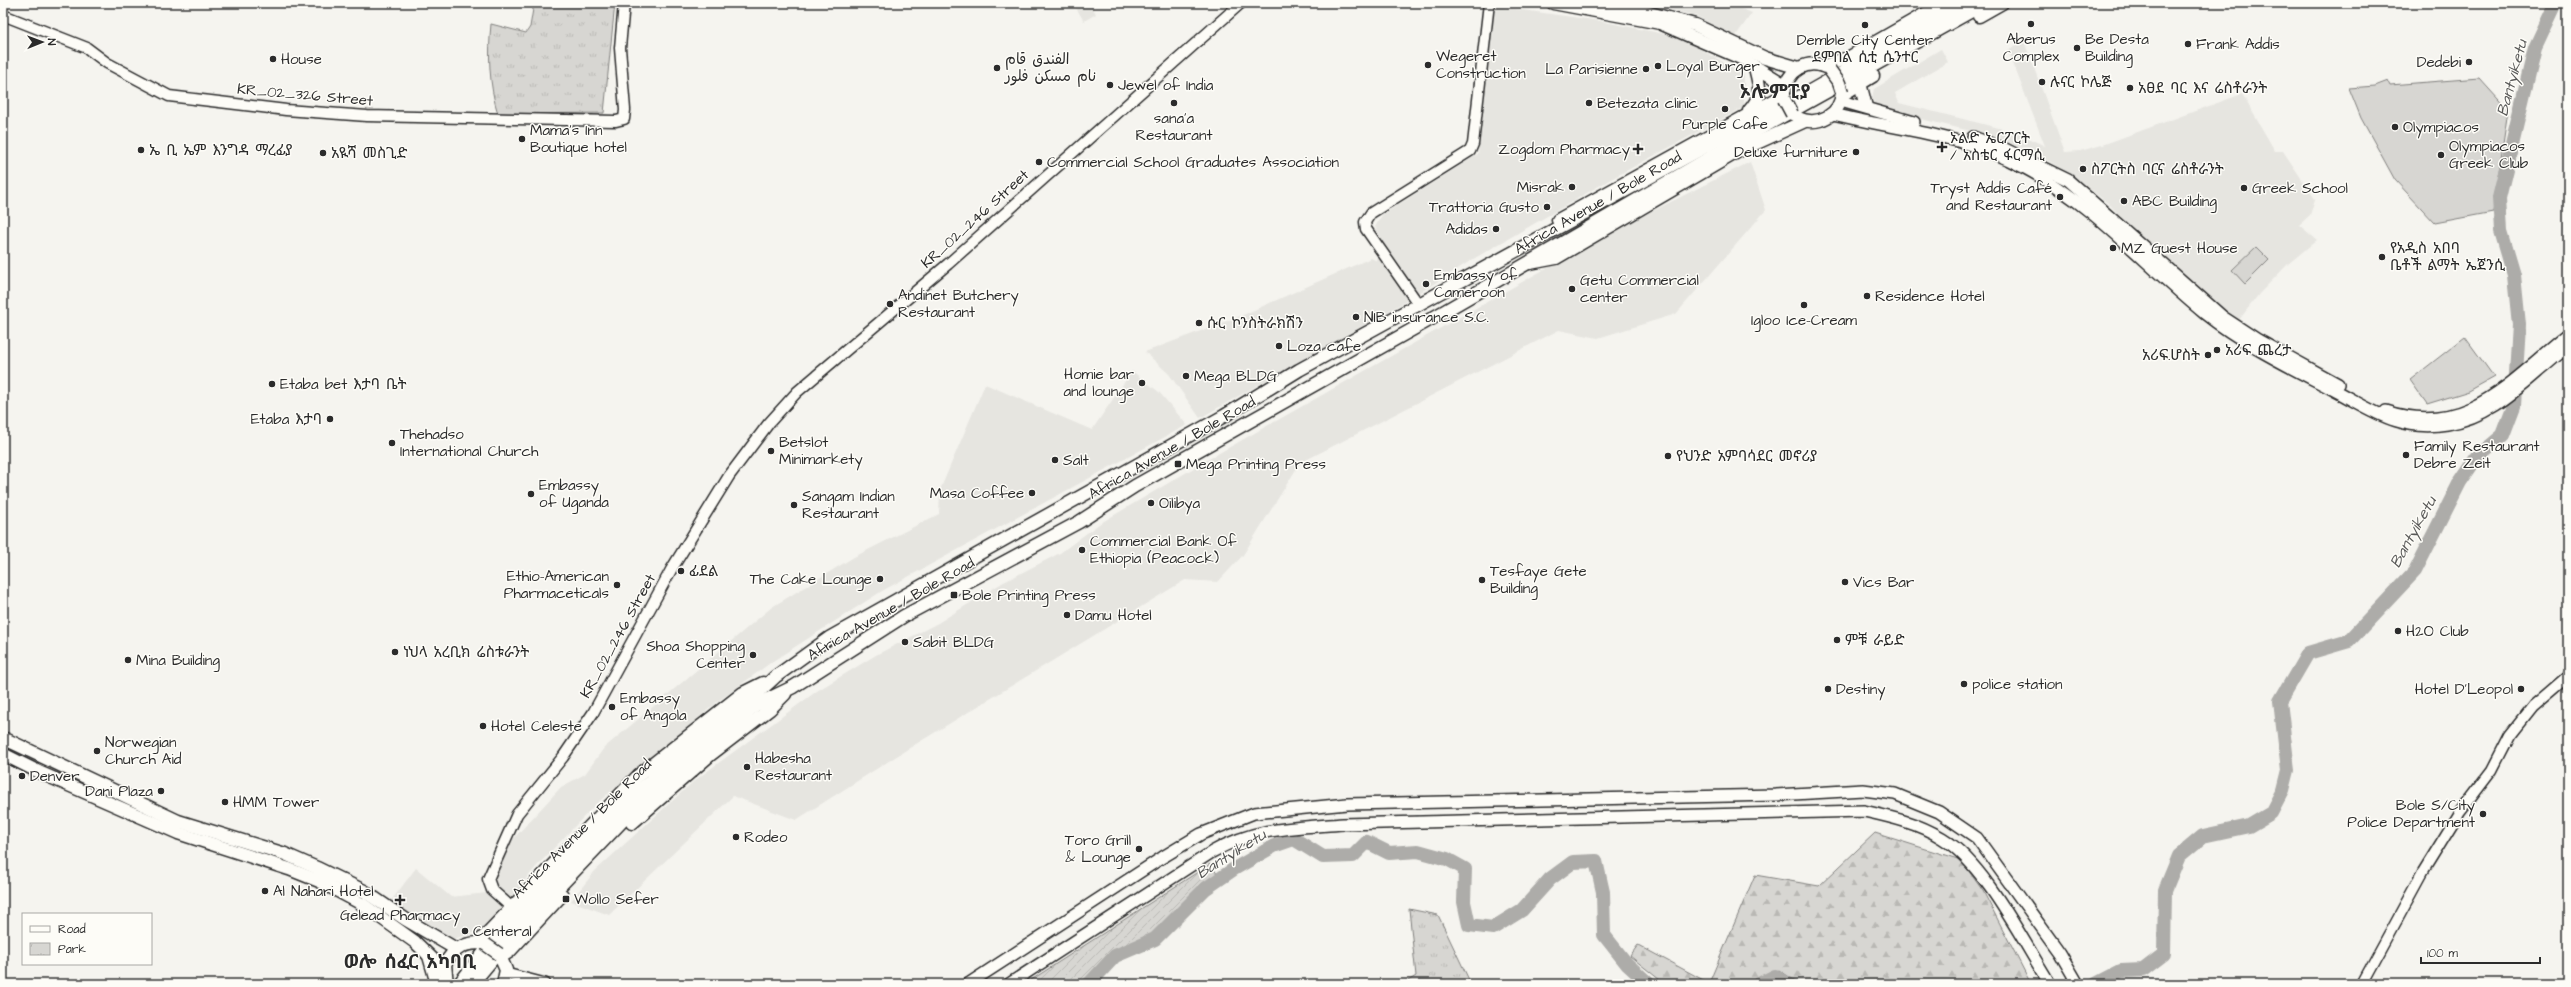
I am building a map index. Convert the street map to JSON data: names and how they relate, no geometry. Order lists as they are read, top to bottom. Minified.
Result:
{"streets":{"main road":["Africa Avenue / Bole Road"],"street":["KR_02_326 Street","KR_02_246 Street"]},"crossings":[["Africa Avenue / Bole Road","KR_02_246 Street"]],"districts":["ኦሎምፒያ","ወሎ ሰፈር አካባቢ"],"water":["Bantyiketu"],"places":{"other":["Aberus Complex","Demble City Center ደምበል ሲቲ ሴንተር","Frank Addis","Be Desta Building","House","Dedebi","Wegeret Construction","Loyal Burger","الفندق قام نام مسكن فلور","La Parisienne","ሉናር ኮሌጅ","Jewel of India","አፀደ ባር እና ሬስቶራንት","sana'a Restaurant","Betezata clinic","Purple Cafe","Olympiacos","Mama's Inn Boutique hotel","ኤ ቢ ኤም እንግዳ ማረፊያ","Deluxe furniture","አዪሻ መስጊድ","Olympiacos Greek Club","Commercial School Graduates Association","ስፖርትስ ባርና ሬስቶራንት","Misrak","Greek School","Tryst Addis Café and Restaurant","ABC Building","Trattoria Gusto","Adidas","MZ Guest House","የአዲስ አበባ ቤቶች ልማት ኤጀንሲ","Embassy of Cameroon","Getu Commercial center","Residence Hotel","Andinet Butchery Restaurant","Igloo Ice-Cream","NIB insurance S.C.","ሱር ኮንስትራክሽን","Loza cafe","አሪፍ ጨረታ","አሪፍ.ሆስት","Mega BLDG","Homie bar and lounge","Etaba bet እታባ ቤት","Etaba እታባ","Thehadso International Church","Betslot Minimarkety","Family Restaurant Debre Zeit","የህንድ አምባሳደር መኖሪያ","Salt","Masa Coffee","Embassy of Uganda","Oilibya","Sangam Indian Restaurant","Commercial Bank Of Ethiopia (Peacock)","ፊደል","The Cake Lounge","Tesfaye Gete Building","Vics Bar","Ethio-American Pharmaceticals","Damu Hotel","H2O Club","ምቹ ራይድ","Sabit BLDG","ነህላ አረቢክ ሬስቱራንት","Shoa Shopping Center","Mina Building","police station","Destiny","Hotel D'Leopol","Embassy of Angola","Hotel Celeste","Norwegian Church Aid","Habesha Restaurant","Denver","Dani Plaza","HMM Tower","Bole S/City Police Department","Rodeo","Toro Grill & Lounge","Al Nahari Hotel","Centeral"],"health":["ኦልድ ኤርፖርት / አስቴር ፋርማሲ","Zogdom Pharmacy","Gelead Pharmacy"],"transit":["Mega Printing Press","Bole Printing Press","Wollo Sefer"]},"legend":["Road","Park"],"scale_bar":"100 m","north":"right"}
